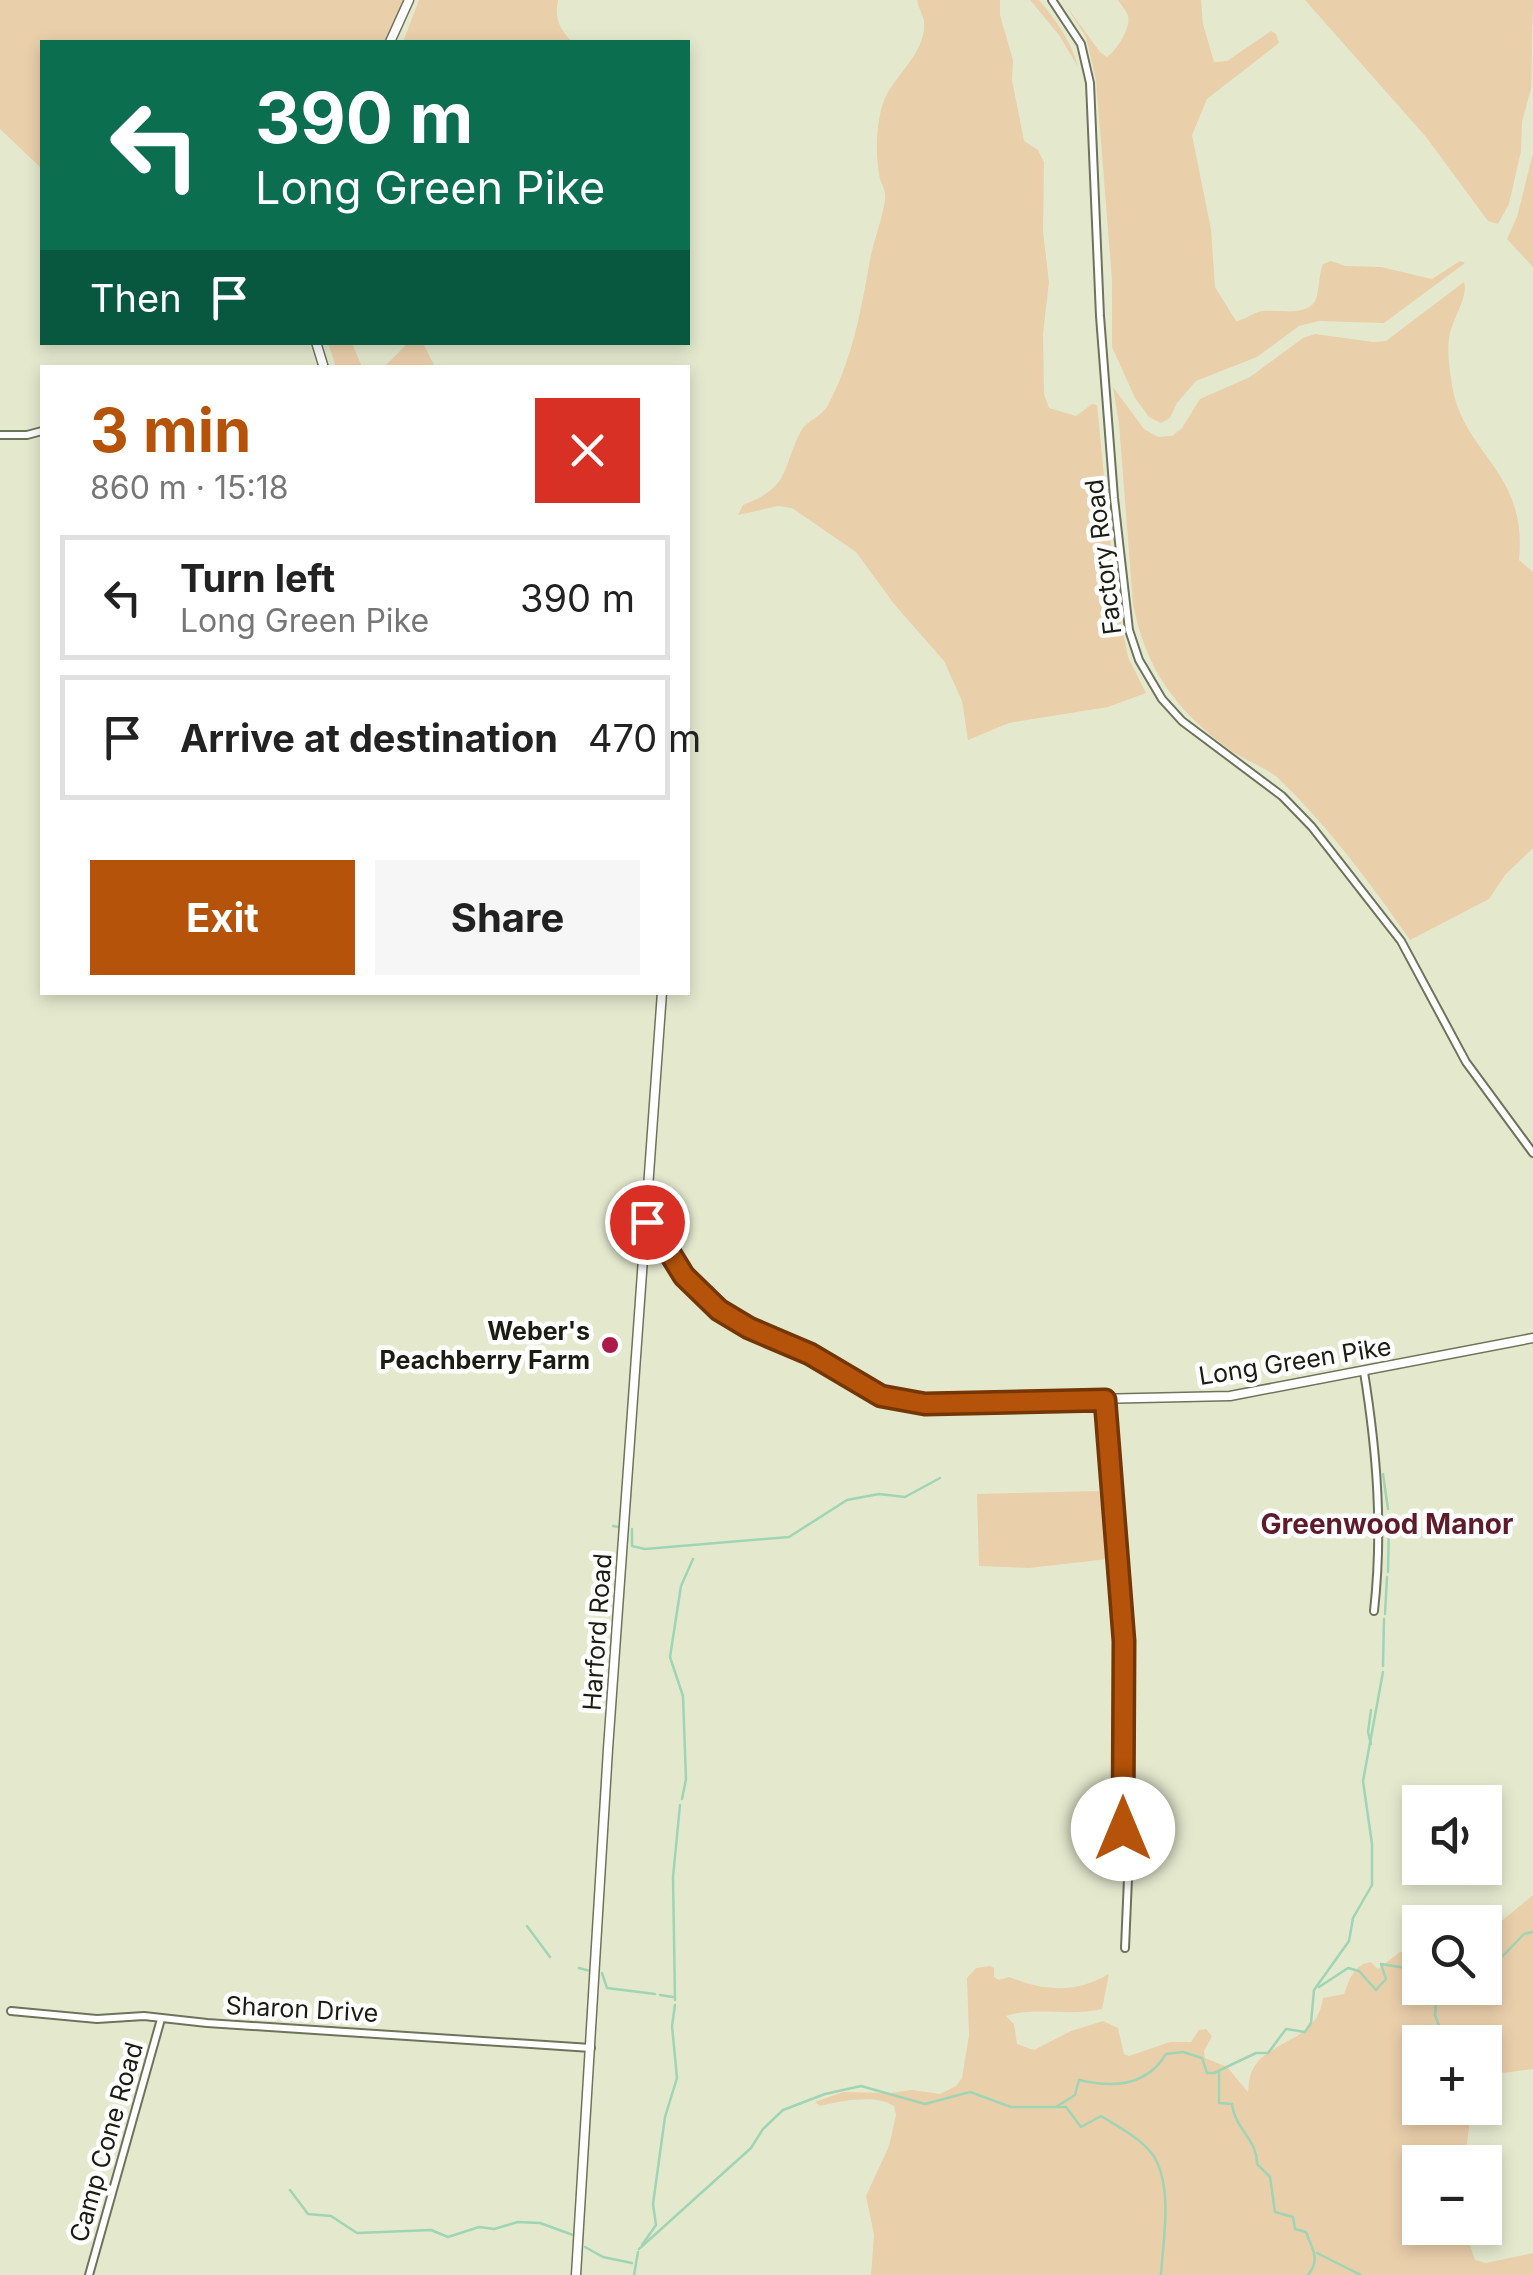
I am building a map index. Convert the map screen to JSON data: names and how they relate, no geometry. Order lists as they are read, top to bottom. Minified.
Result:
{"streets":{"main road":["Long Green Pike","Harford Road"],"street":["Factory Road","Sharon Drive","Camp Cone Road"]},"crossings":[["Long Green Pike","Harford Road"],["Harford Road","Sharon Drive"],["Sharon Drive","Camp Cone Road"]],"districts":["Greenwood Manor"],"places":["Weber's Peachberry Farm"],"page":{"turn":["390 m","Long Green Pike"],"then":"Then","heading":["3 min","860 m · 15:18"],"list":[{"name":"Turn left","note":"Long Green Pike","value":"390 m"},{"name":"Arrive at destination","value":"470 m"}],"buttons":["Exit","Share"],"map_buttons":["+","−"]}}
